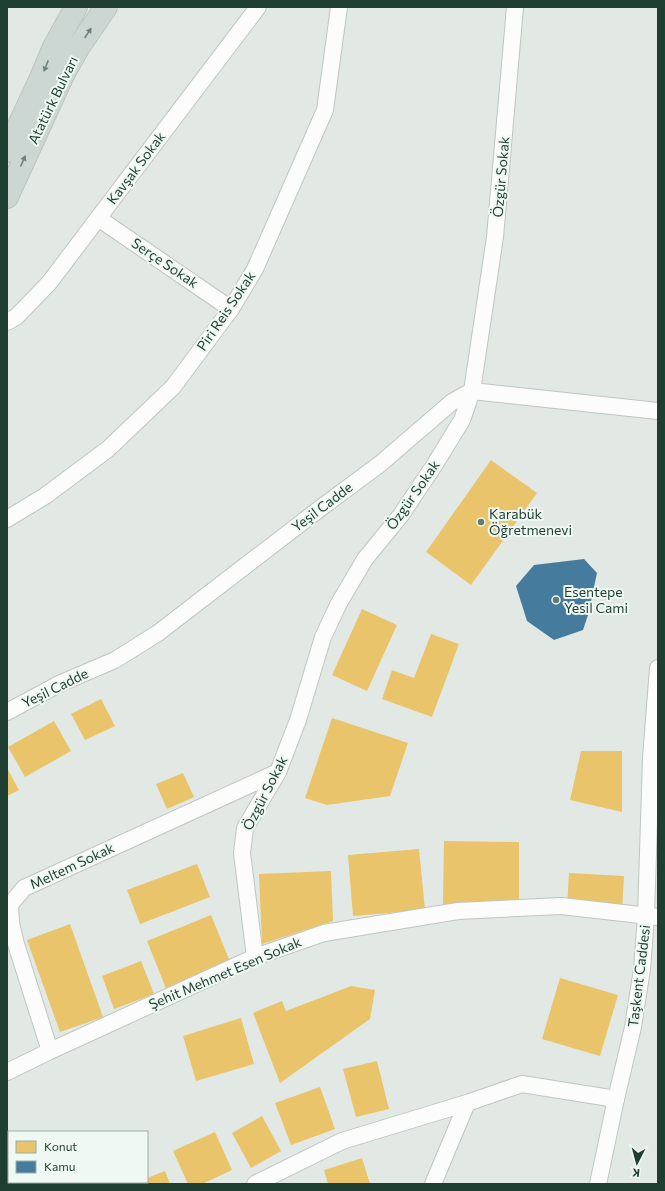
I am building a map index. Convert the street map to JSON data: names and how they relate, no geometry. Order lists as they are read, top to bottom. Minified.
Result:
{"streets":{"main road":["Atatürk Bulvarı"],"street":["Kavşak Sokak","Özgür Sokak","Serçe Sokak","Piri Reis Sokak","Yeşil Cadde","Meltem Sokak","Şehit Mehmet Esen Sokak","Taşkent Caddesi"]},"crossings":[["Kavşak Sokak","Serçe Sokak"],["Özgür Sokak","Yeşil Cadde"],["Özgür Sokak","Meltem Sokak"],["Özgür Sokak","Şehit Mehmet Esen Sokak"],["Serçe Sokak","Piri Reis Sokak"],["Meltem Sokak","Şehit Mehmet Esen Sokak"],["Şehit Mehmet Esen Sokak","Taşkent Caddesi"]],"places":["Karabük Öğretmenevi","Esentepe Yesil Cami"],"legend":["Konut","Kamu"],"north":"bottom"}
